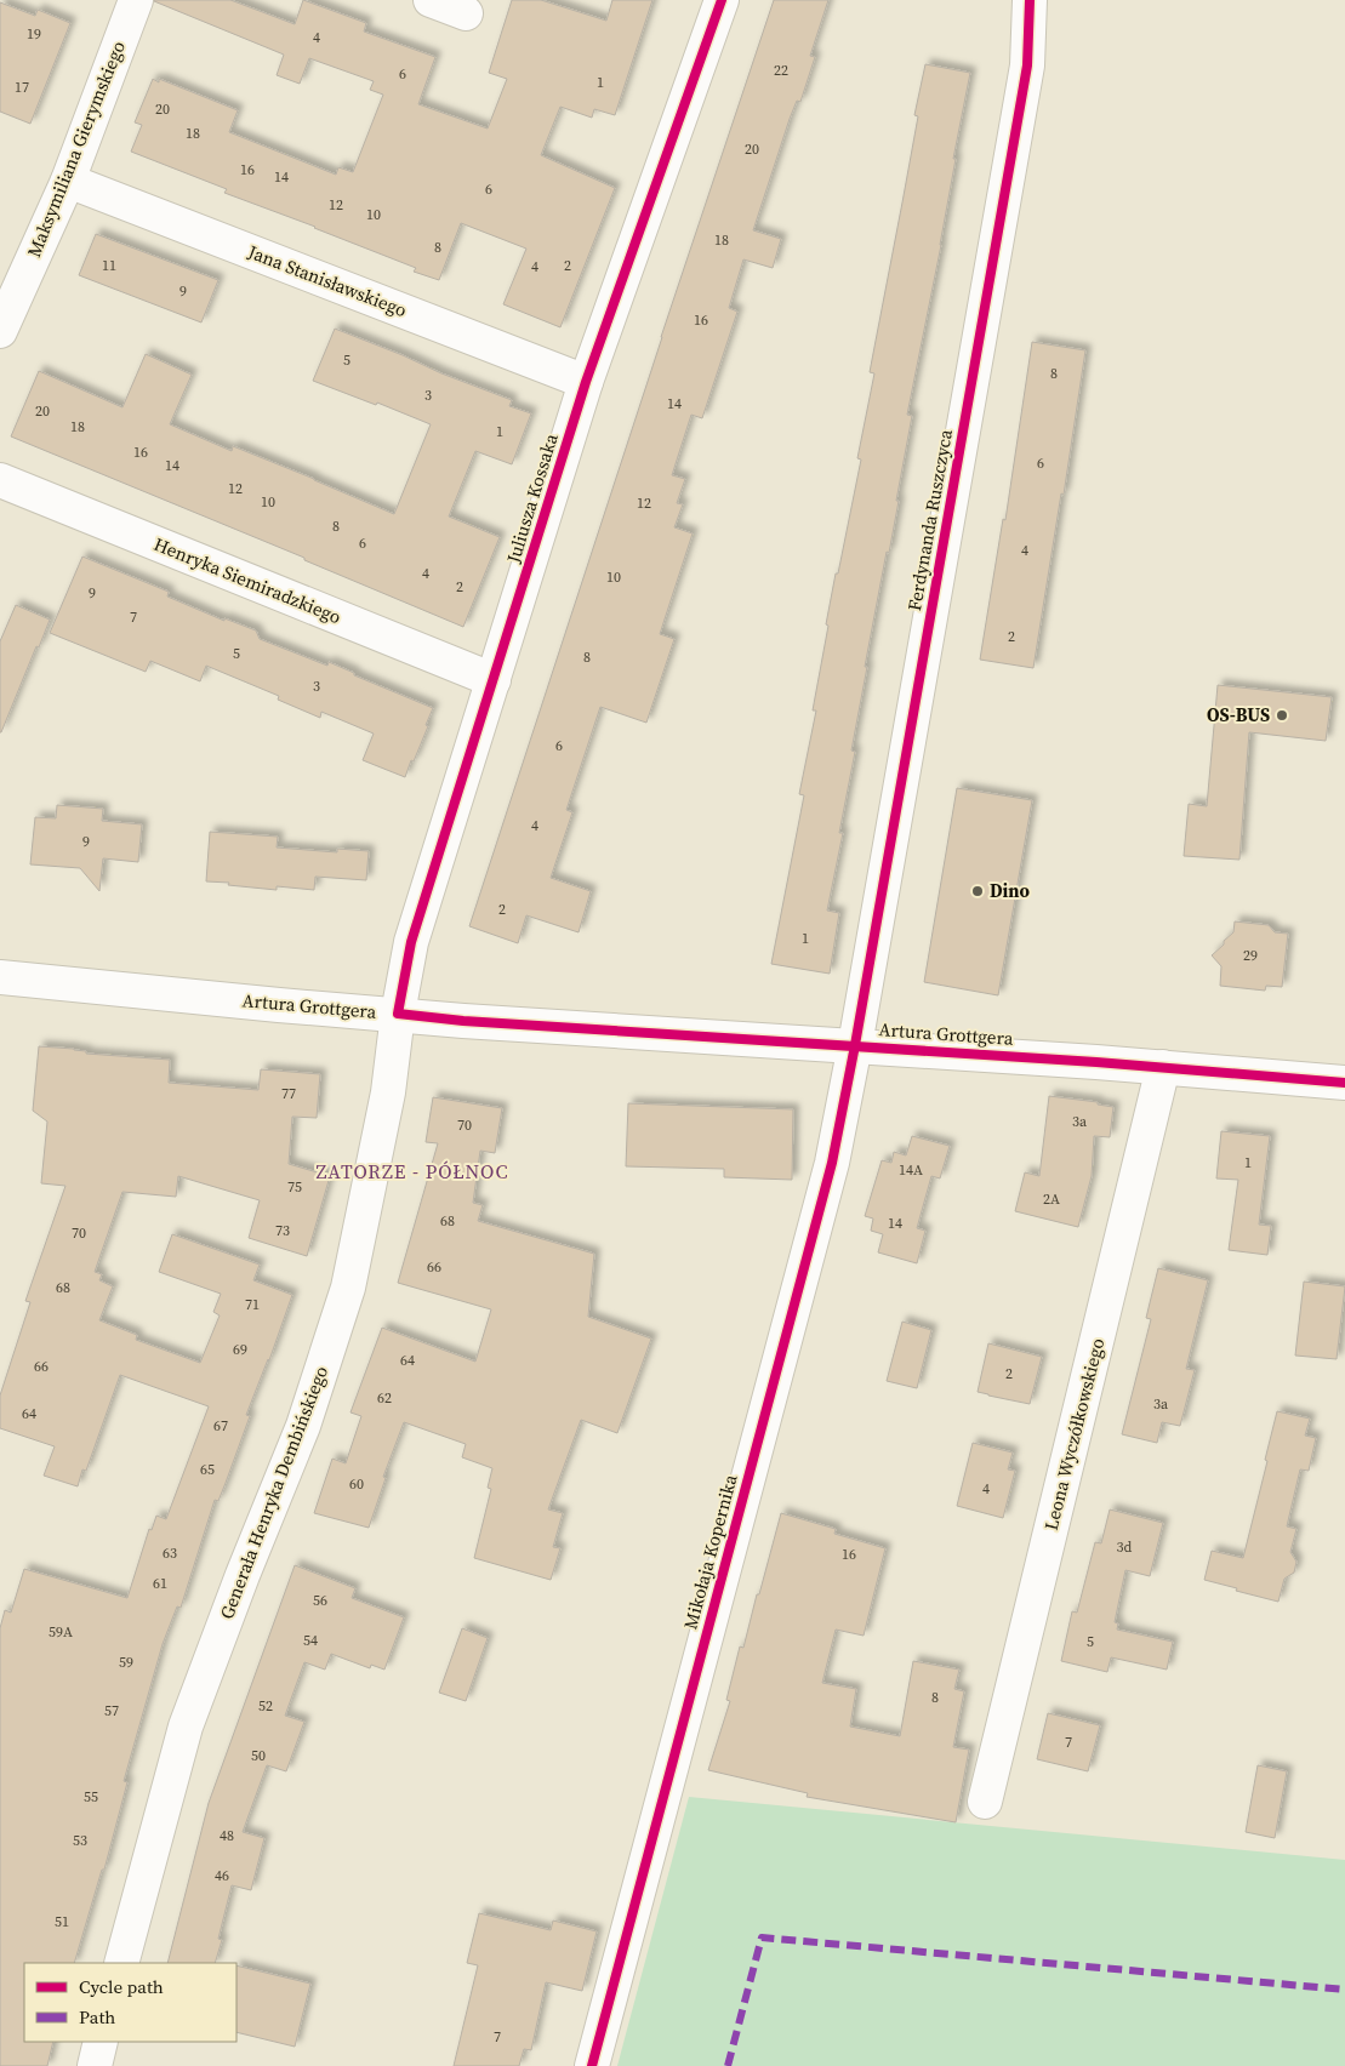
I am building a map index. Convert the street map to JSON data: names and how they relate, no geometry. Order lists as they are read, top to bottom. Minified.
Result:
{"streets":{"street":["Maksymiliana Gierymskiego","Jana Stanisławskiego","Juliusza Kossaka","Ferdynanda Ruszczyca","Henryka Siemiradzkiego","Artura Grottgera","Leona Wyczółkowskiego","Generała Henryka Dembińskiego","Mikołaja Kopernika"]},"crossings":[["Maksymiliana Gierymskiego","Jana Stanisławskiego"],["Jana Stanisławskiego","Juliusza Kossaka"],["Juliusza Kossaka","Henryka Siemiradzkiego"],["Juliusza Kossaka","Artura Grottgera"],["Juliusza Kossaka","Generała Henryka Dembińskiego"],["Ferdynanda Ruszczyca","Artura Grottgera"],["Ferdynanda Ruszczyca","Mikołaja Kopernika"],["Artura Grottgera","Leona Wyczółkowskiego"],["Artura Grottgera","Generała Henryka Dembińskiego"],["Artura Grottgera","Mikołaja Kopernika"]],"districts":["ZATORZE - PÓŁNOC"],"places":["OS-BUS","Dino"],"house_numbers":["19","4","22","6","1","17","20","18","20","16","14","6","12","10","18","8","11","2","4","9","16","5","8","3","14","20","18","1","16","6","14","12","10","12","8","6","4","4","10","2","9","7","2","5","8","3","6","4","9","2","1","29","77","3a","70","1","14A","75","2A","68","14","73","70","66","68","71","69","64","66","2","62","3a","64","67","65","60","4","3d","63","16","61","56","59A","54","5","59","8","52","57","7","50","55","48","53","46","51","7"],"legend":["Cycle path","Path"]}
